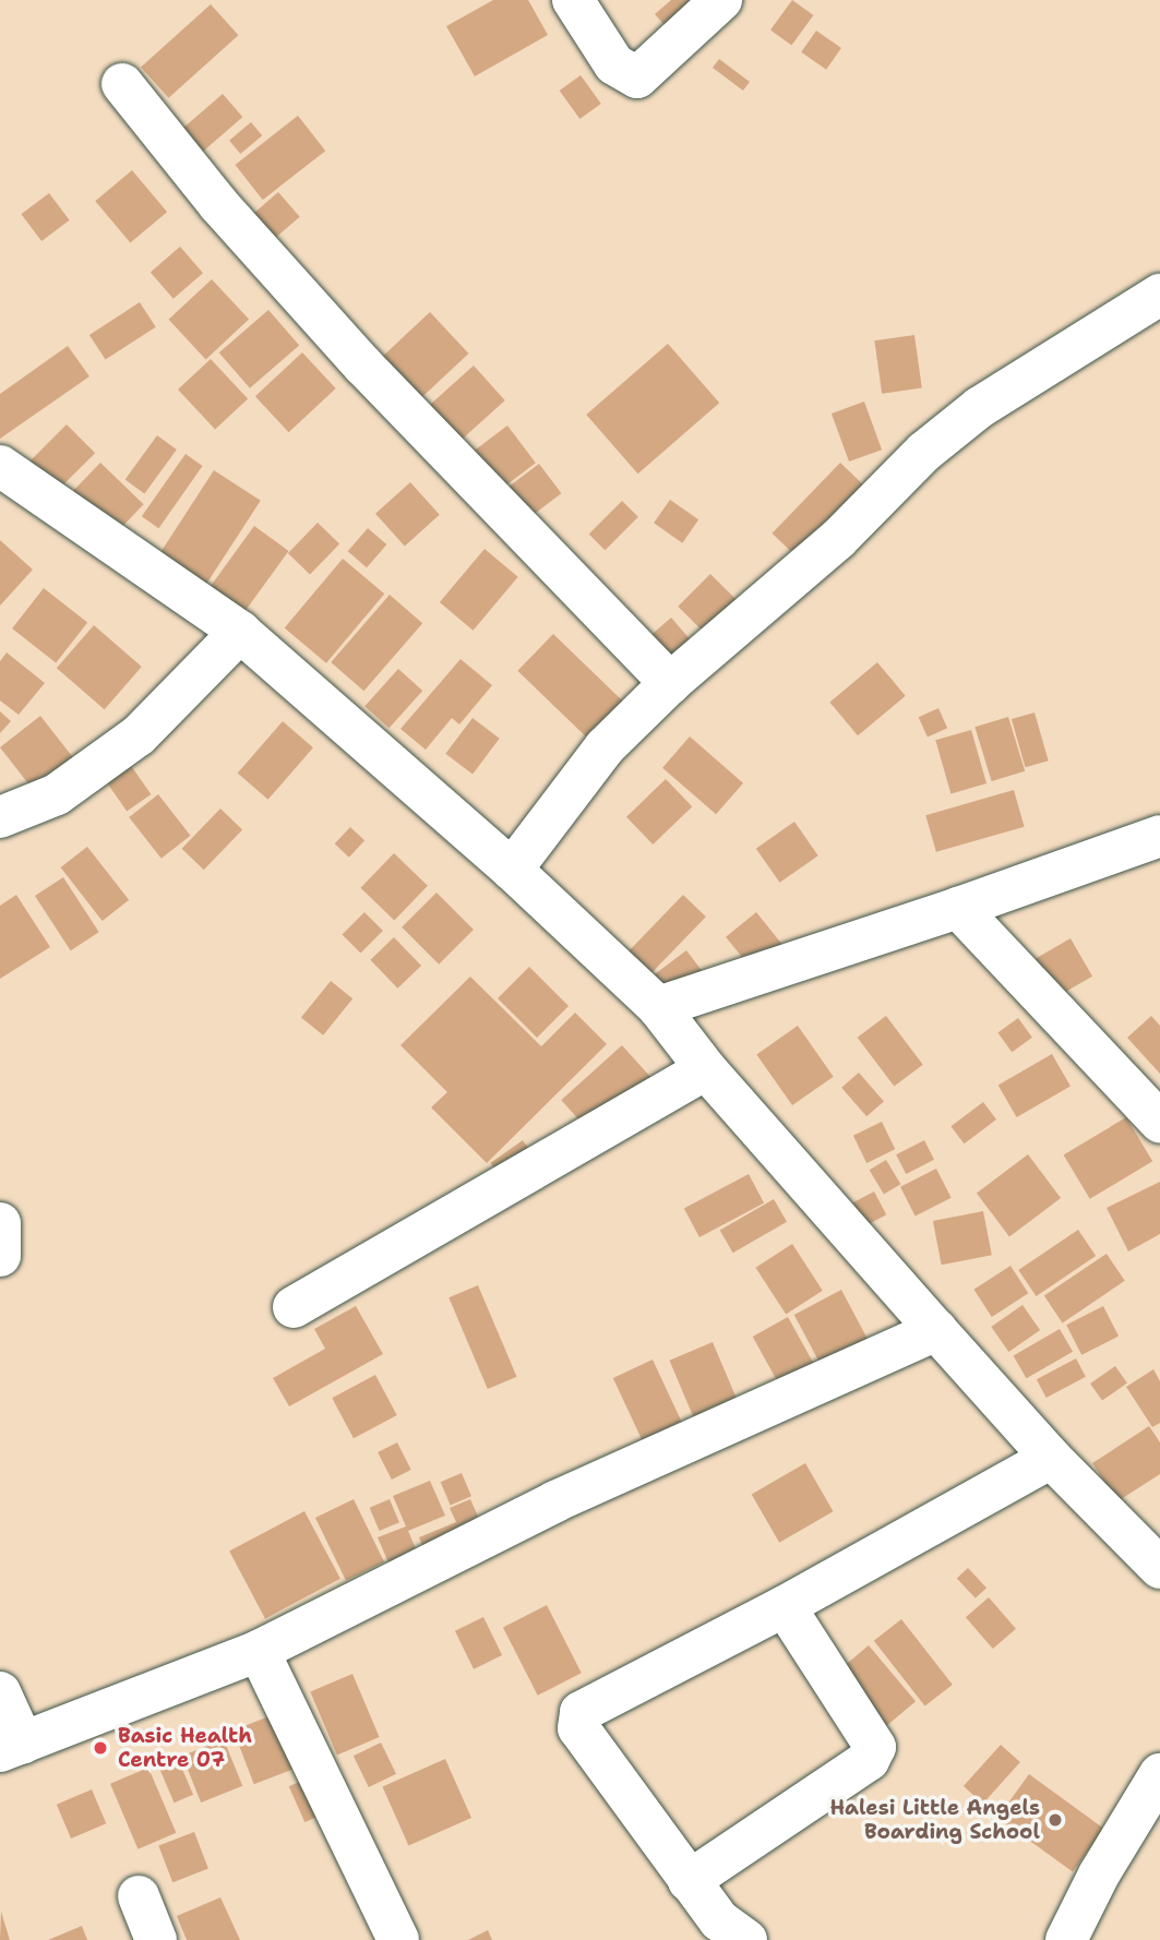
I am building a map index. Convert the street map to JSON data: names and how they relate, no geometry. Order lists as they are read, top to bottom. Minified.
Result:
{"places":["Basic Health Centre 07","Halesi Little Angels Boarding School"]}
